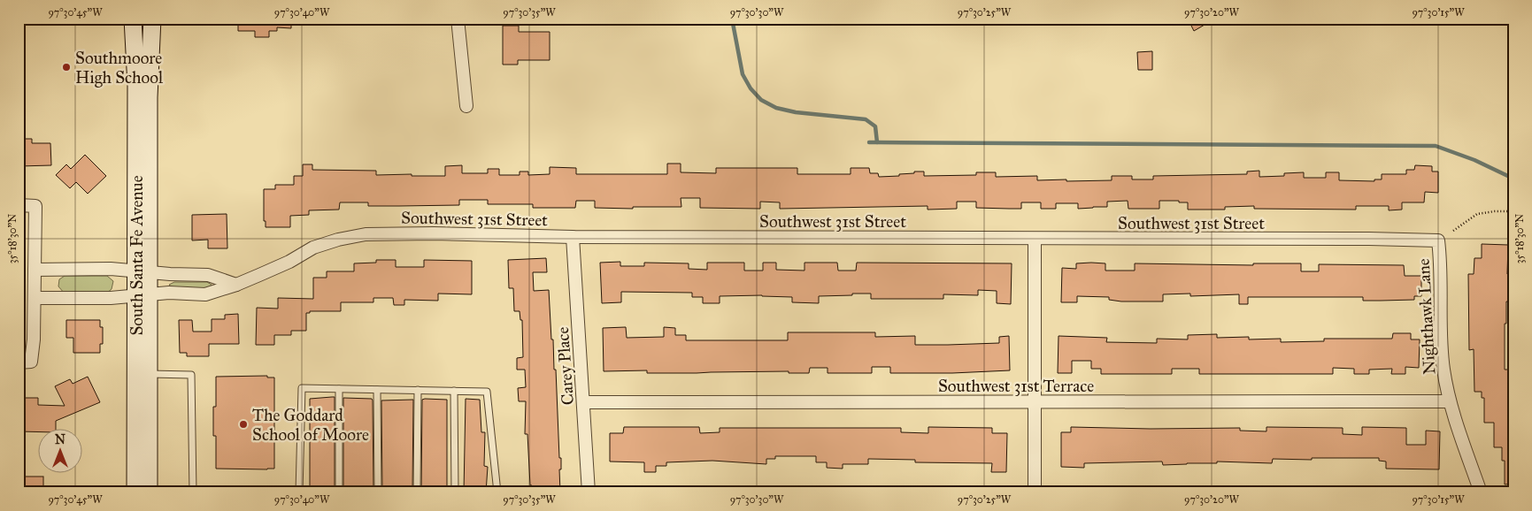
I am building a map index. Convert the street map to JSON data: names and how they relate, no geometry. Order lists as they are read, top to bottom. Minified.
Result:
{"streets":{"main road":["South Santa Fe Avenue"],"street":["Southwest 31st Street","Nighthawk Lane","Carey Place","Southwest 31st Terrace"]},"crossings":[["Southwest 31st Street","South Santa Fe Avenue"],["Southwest 31st Street","Nighthawk Lane"],["Southwest 31st Street","Carey Place"],["Nighthawk Lane","Southwest 31st Terrace"],["Carey Place","Southwest 31st Terrace"]],"places":["Southmoore High School","The Goddard School of Moore"],"north":"top","coordinates":["97°30'45\"W","97°30'40\"W","97°30'35\"W","97°30'30\"W","97°30'25\"W","97°30'20\"W","97°30'15\"W","35°18'30\"N"]}
